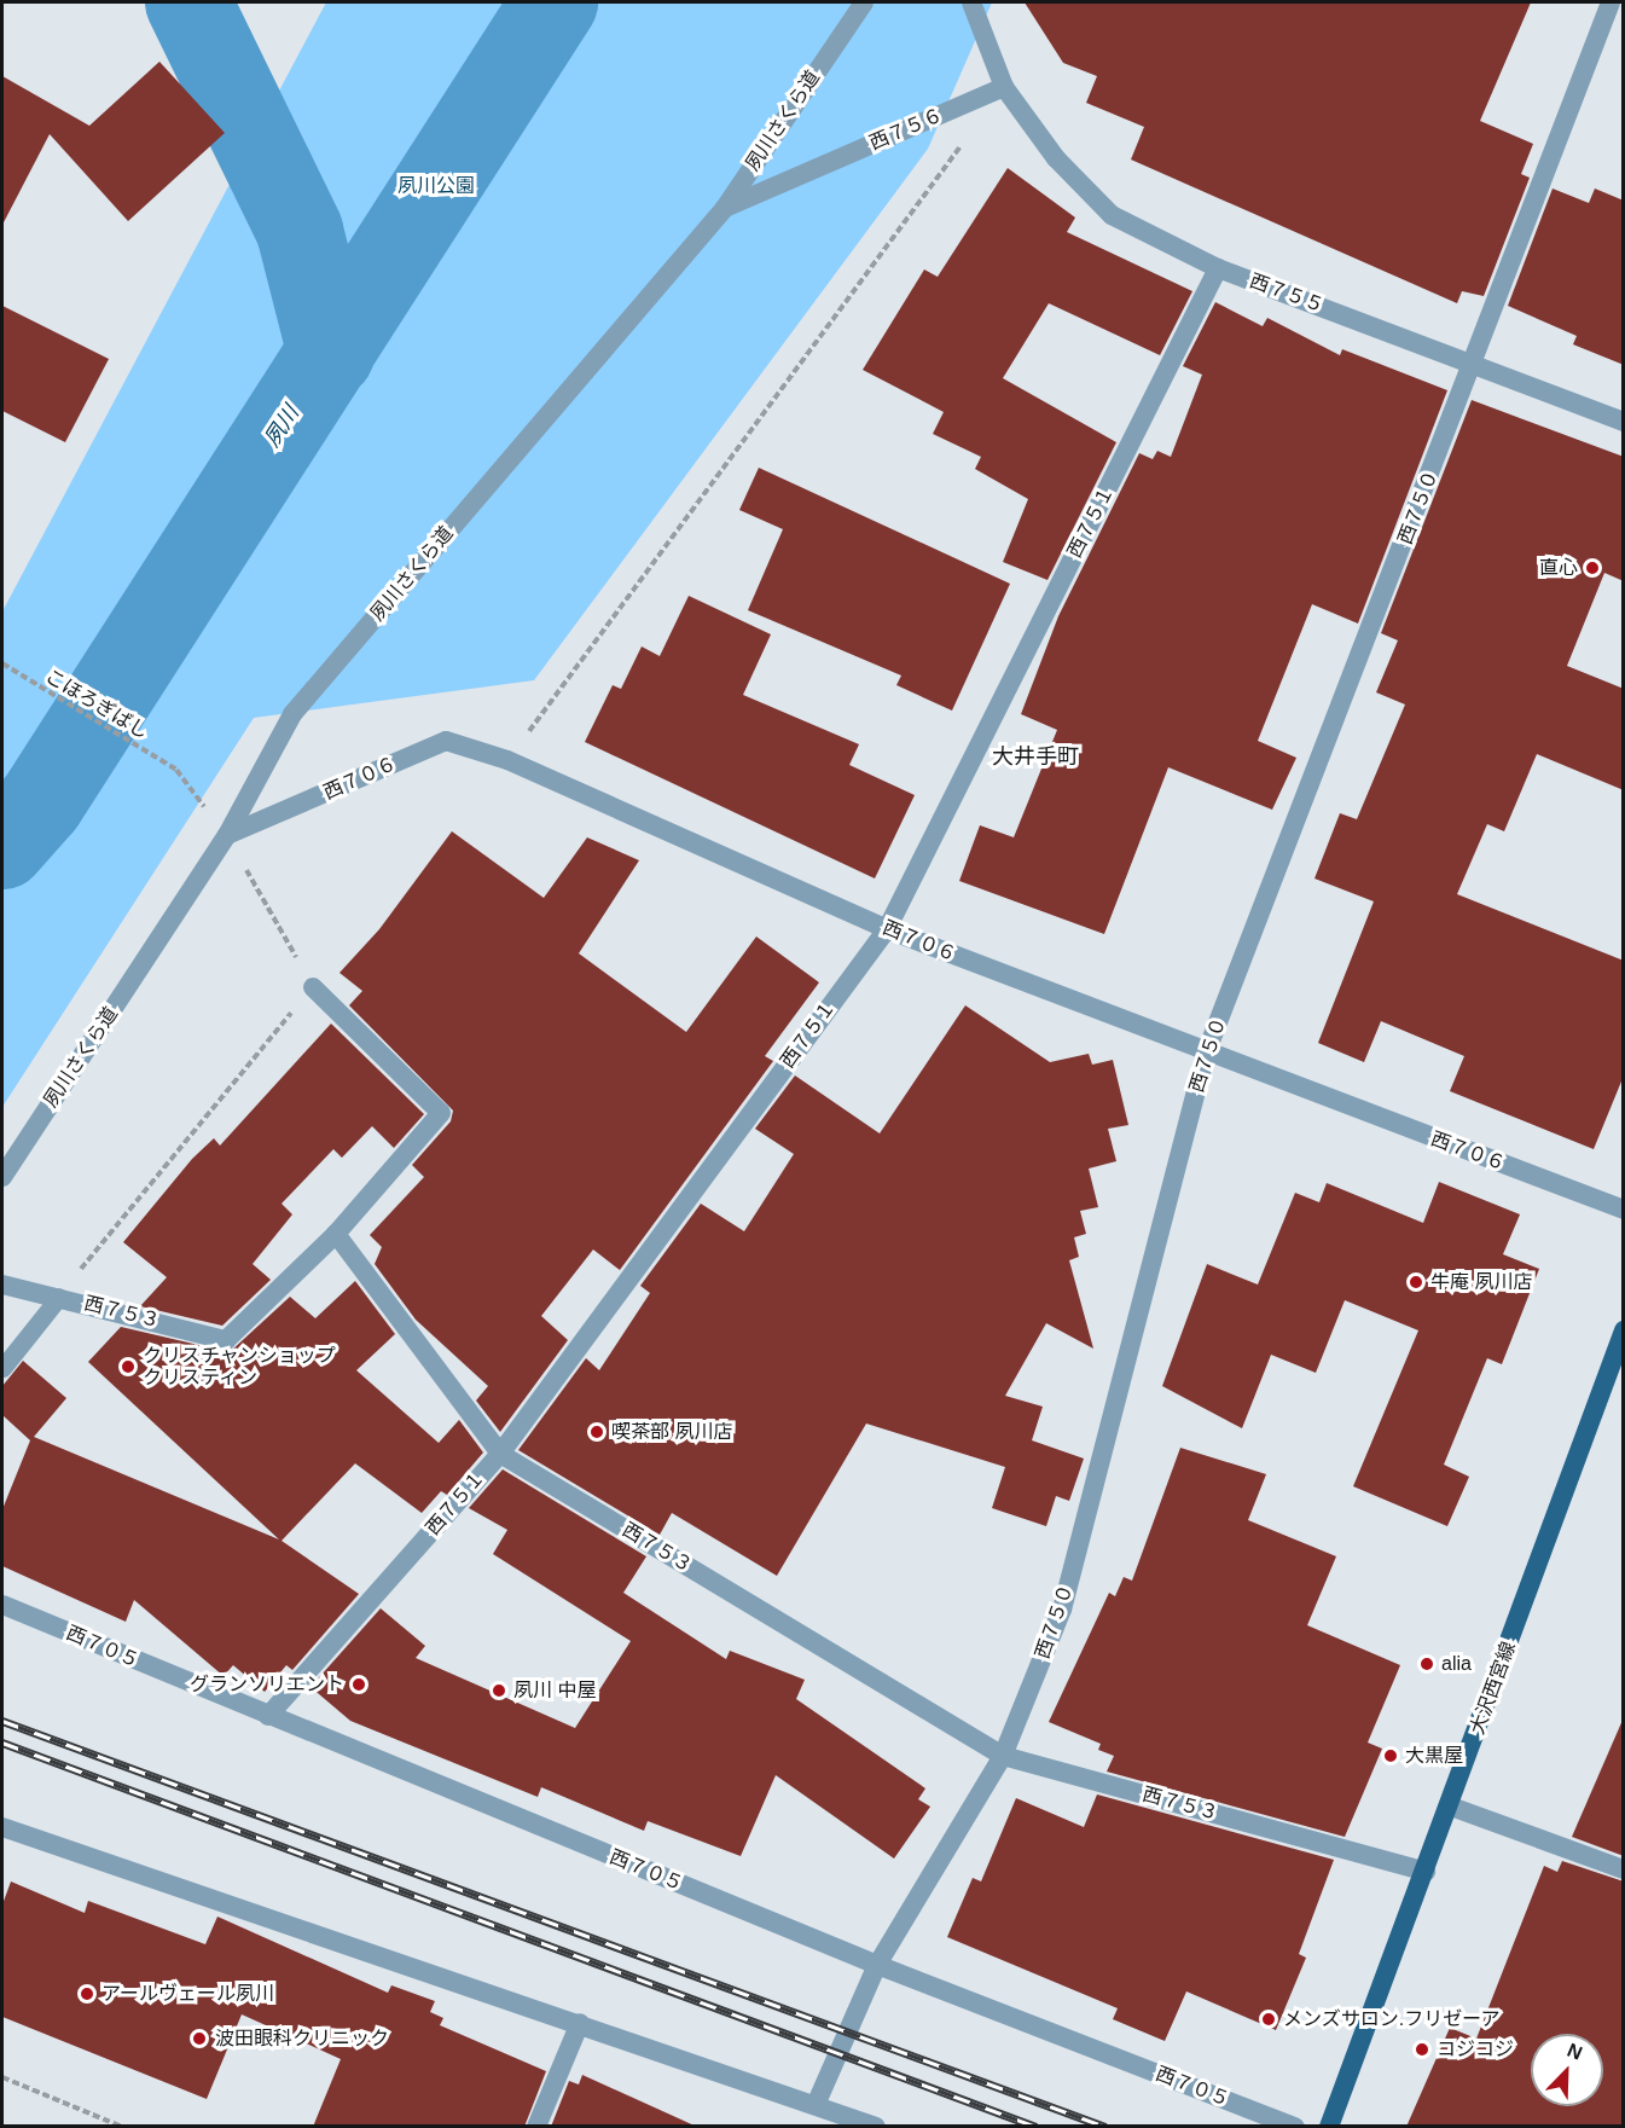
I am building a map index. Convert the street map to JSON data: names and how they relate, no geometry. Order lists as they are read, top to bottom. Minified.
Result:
{"streets":{"main road":["大沢西宮線"],"street":["夙川さくら道","西７５６","西７５５","西７５０","西７５１","西７０６","西７５３","西７０５"],"path":["こほろぎばし"]},"crossings":[["夙川さくら道","西７５６"],["夙川さくら道","西７０６"],["西７５６","西７５５"],["西７５５","西７５０"],["西７５５","西７５１"],["西７５０","西７０６"],["西７５０","西７５３"],["西７５０","西７０５"],["西７５１","西７０６"],["西７５１","西７５３"],["西７５１","西７０５"],["西７５３","大沢西宮線"]],"districts":["大井手町"],"water":["夙川"],"parks":["夙川公園"],"places":["直心","牛庵 夙川店","クリスチャンショップ クリスティン","喫茶部 夙川店","alia","グランソリエント","夙川 中屋","大黒屋","アールヴェール夙川","メンズサロン.フリゼーア","波田眼科クリニック","コジコジ"],"north":"top right"}
